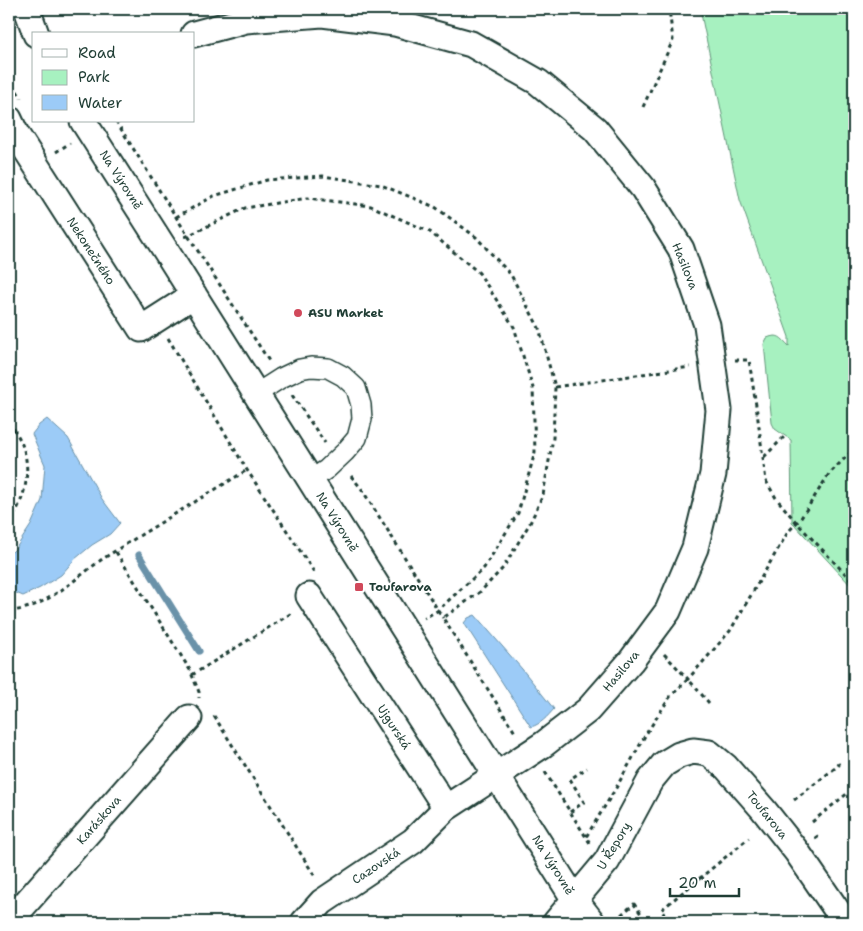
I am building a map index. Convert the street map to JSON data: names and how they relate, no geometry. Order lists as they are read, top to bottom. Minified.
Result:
{"streets":{"street":["Na Výrovně","Nekonečného","Hasilova","Ujgurská","Toufarova","Karáskova","U Řepory","Cazovská"]},"crossings":[["Na Výrovně","Nekonečného"],["Na Výrovně","Hasilova"],["Na Výrovně","U Řepory"],["Ujgurská","Cazovská"],["Toufarova","U Řepory"]],"places":{"other":["ASU Market"],"transit":["Toufarova"]},"legend":["Road","Park","Water"],"scale_bar":"20 m"}
